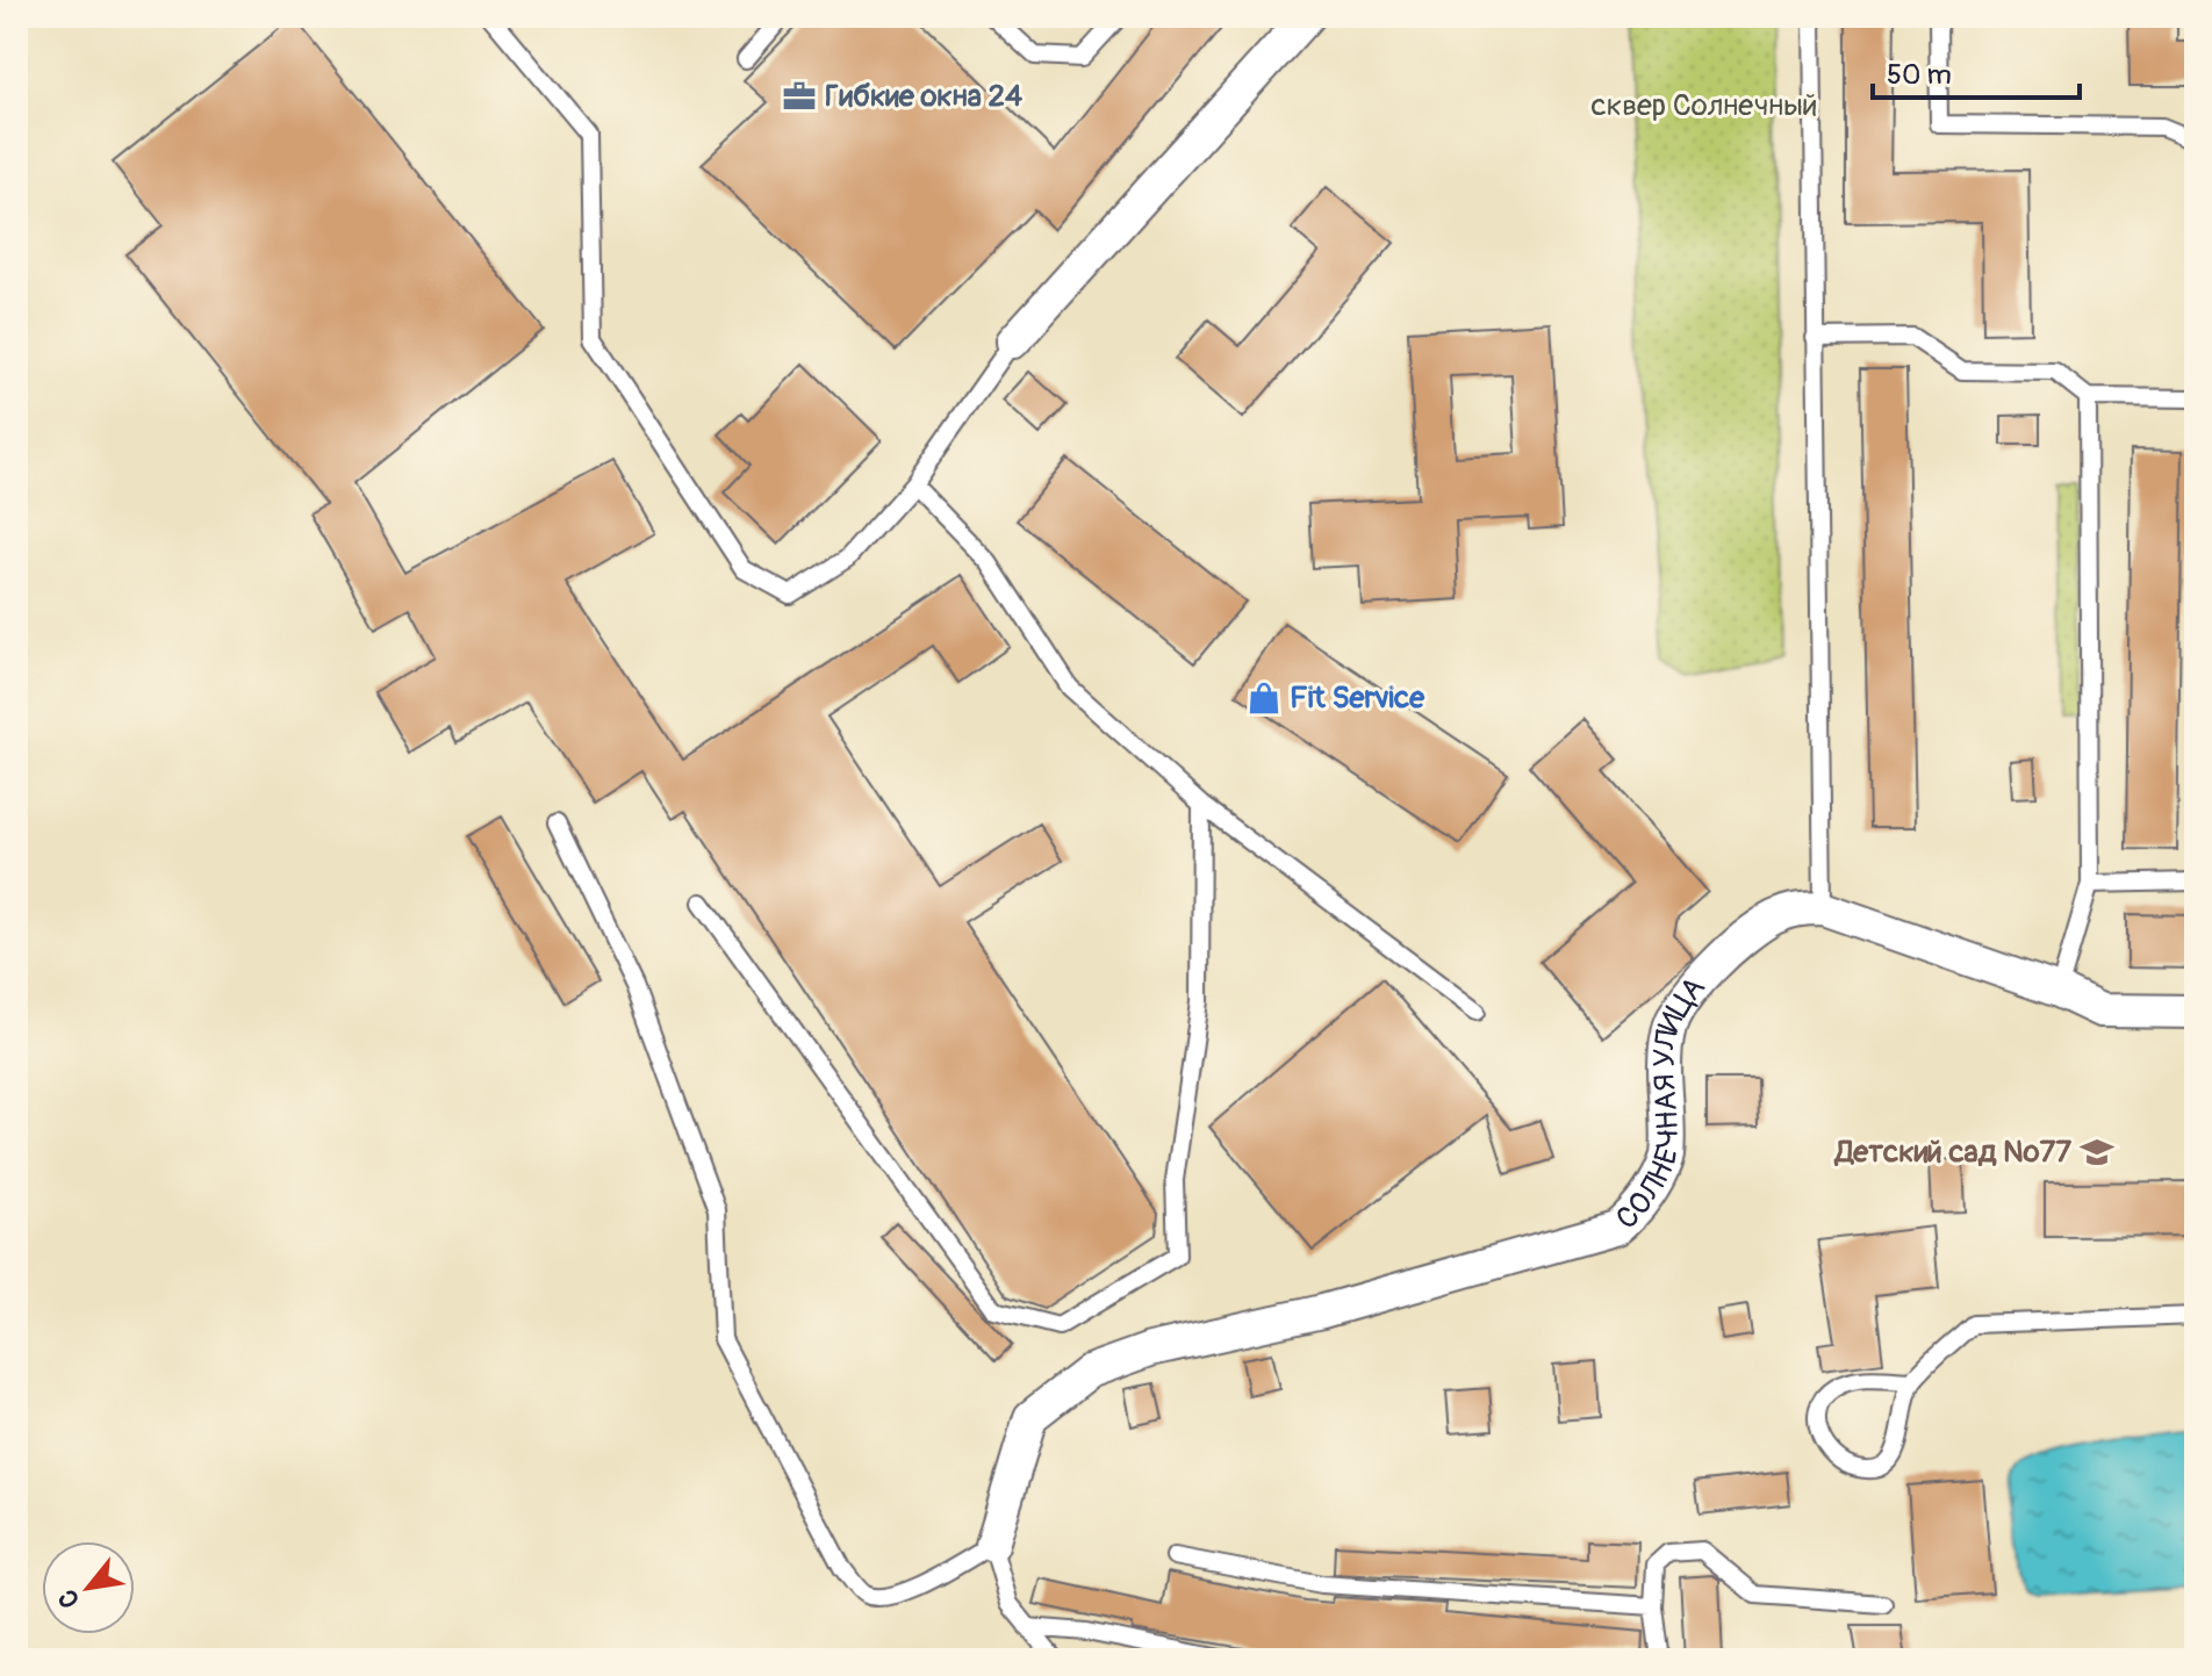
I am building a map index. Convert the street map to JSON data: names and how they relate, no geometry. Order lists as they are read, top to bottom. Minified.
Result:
{"streets":{"street":["СОЛНЕЧНАЯ УЛИЦА"]},"parks":["сквер Солнечный"],"places":{"office":["Гибкие окна 24"],"shop":["Fit Service"],"school or university":["Детский сад №77"]},"scale_bar":"50 m","north":"bottom left"}
